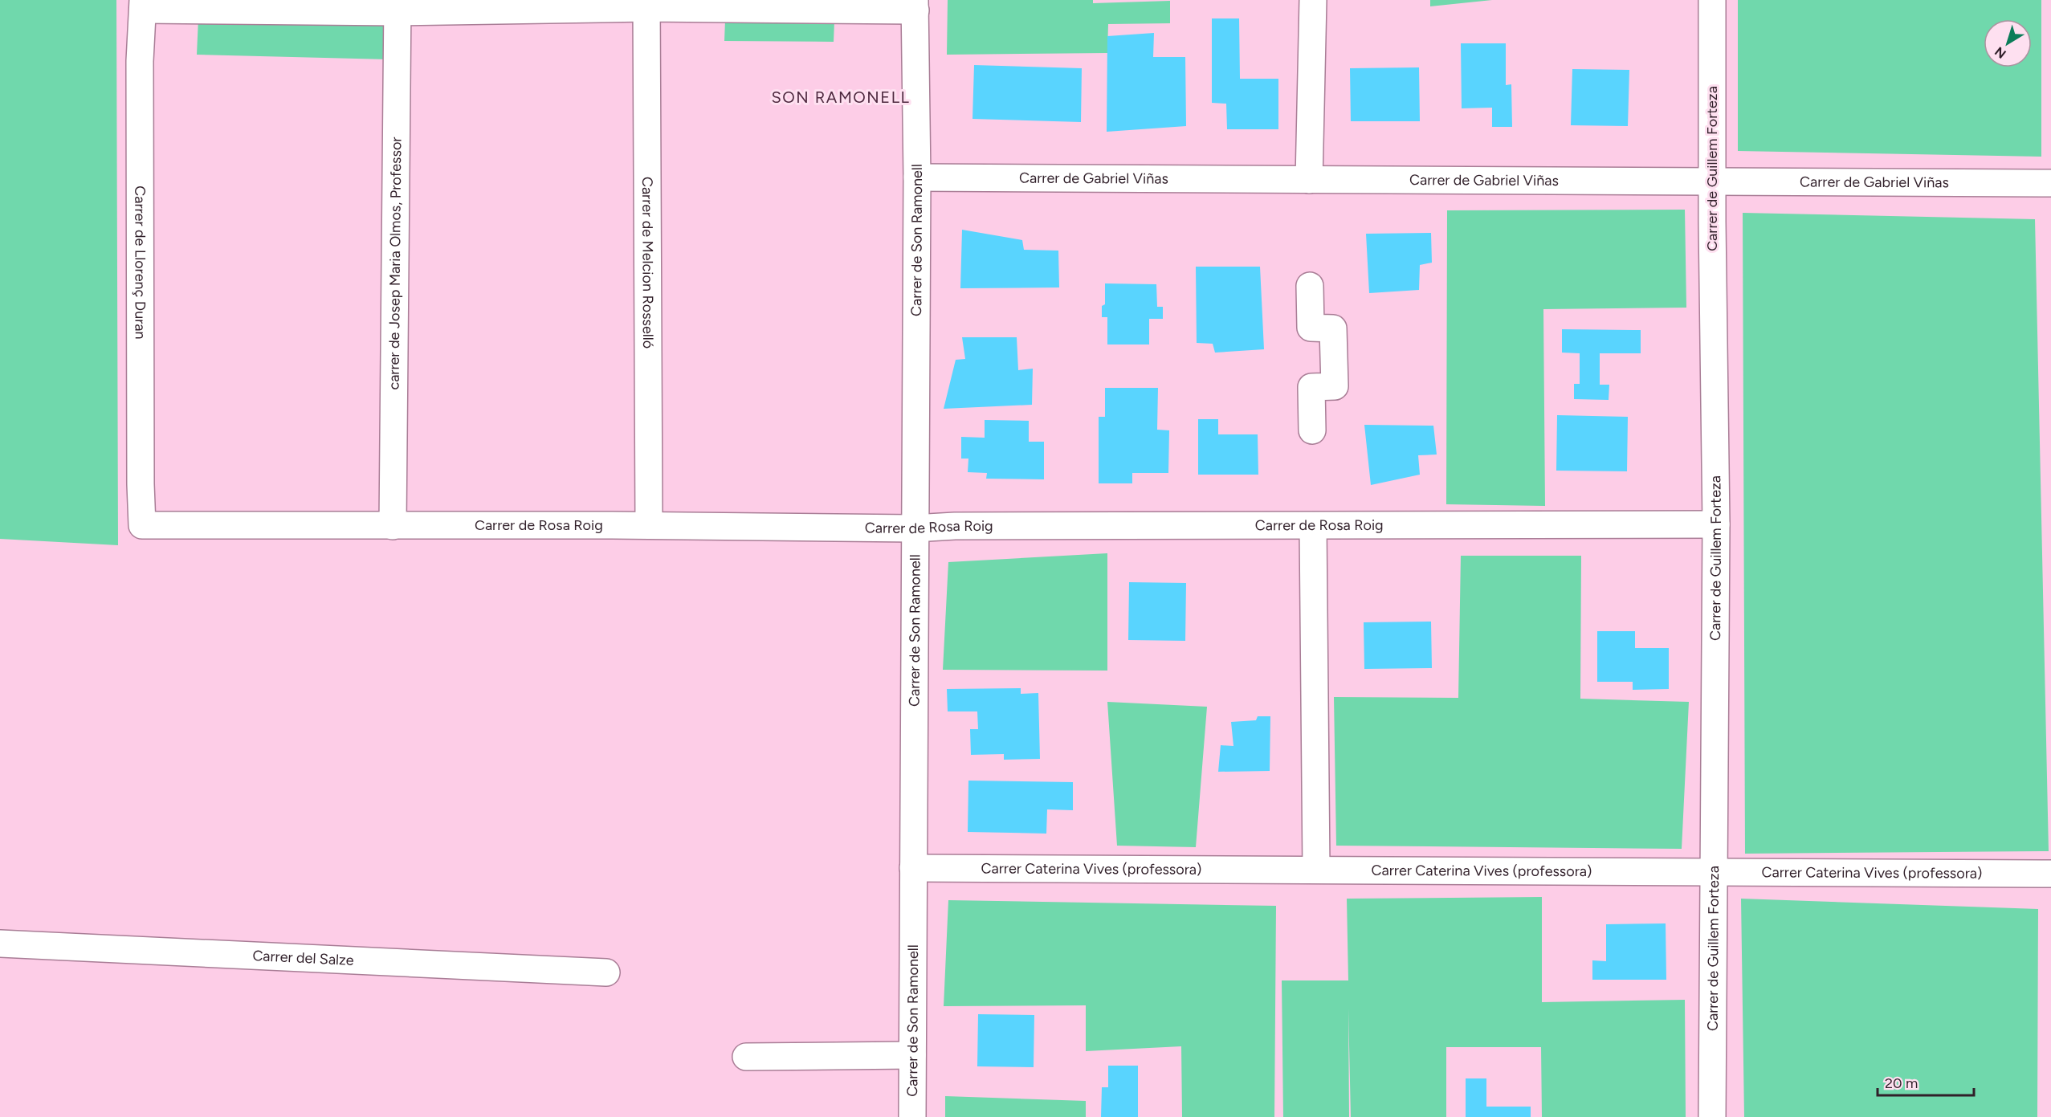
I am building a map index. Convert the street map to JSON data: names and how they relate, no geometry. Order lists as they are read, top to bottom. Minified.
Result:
{"streets":{"street":["Carrer de Guillem Forteza","Carrer de Gabriel Viñas","Carrer de Son Ramonell","Carrer de Llorenç Duran","carrer de Josep Maria Olmos, Professor","Carrer de Melcion Rosselló","Carrer de Rosa Roig","Carrer Caterina Vives (professora)","Carrer del Salze"]},"crossings":[["Carrer de Guillem Forteza","Carrer de Gabriel Viñas"],["Carrer de Guillem Forteza","Carrer de Rosa Roig"],["Carrer de Guillem Forteza","Carrer Caterina Vives (professora)"],["Carrer de Gabriel Viñas","Carrer de Son Ramonell"],["Carrer de Son Ramonell","Carrer de Rosa Roig"],["Carrer de Son Ramonell","Carrer Caterina Vives (professora)"],["Carrer de Llorenç Duran","Carrer de Rosa Roig"],["carrer de Josep Maria Olmos, Professor","Carrer de Rosa Roig"],["Carrer de Melcion Rosselló","Carrer de Rosa Roig"]],"districts":["SON RAMONELL"],"scale_bar":"20 m","north":"bottom left"}
